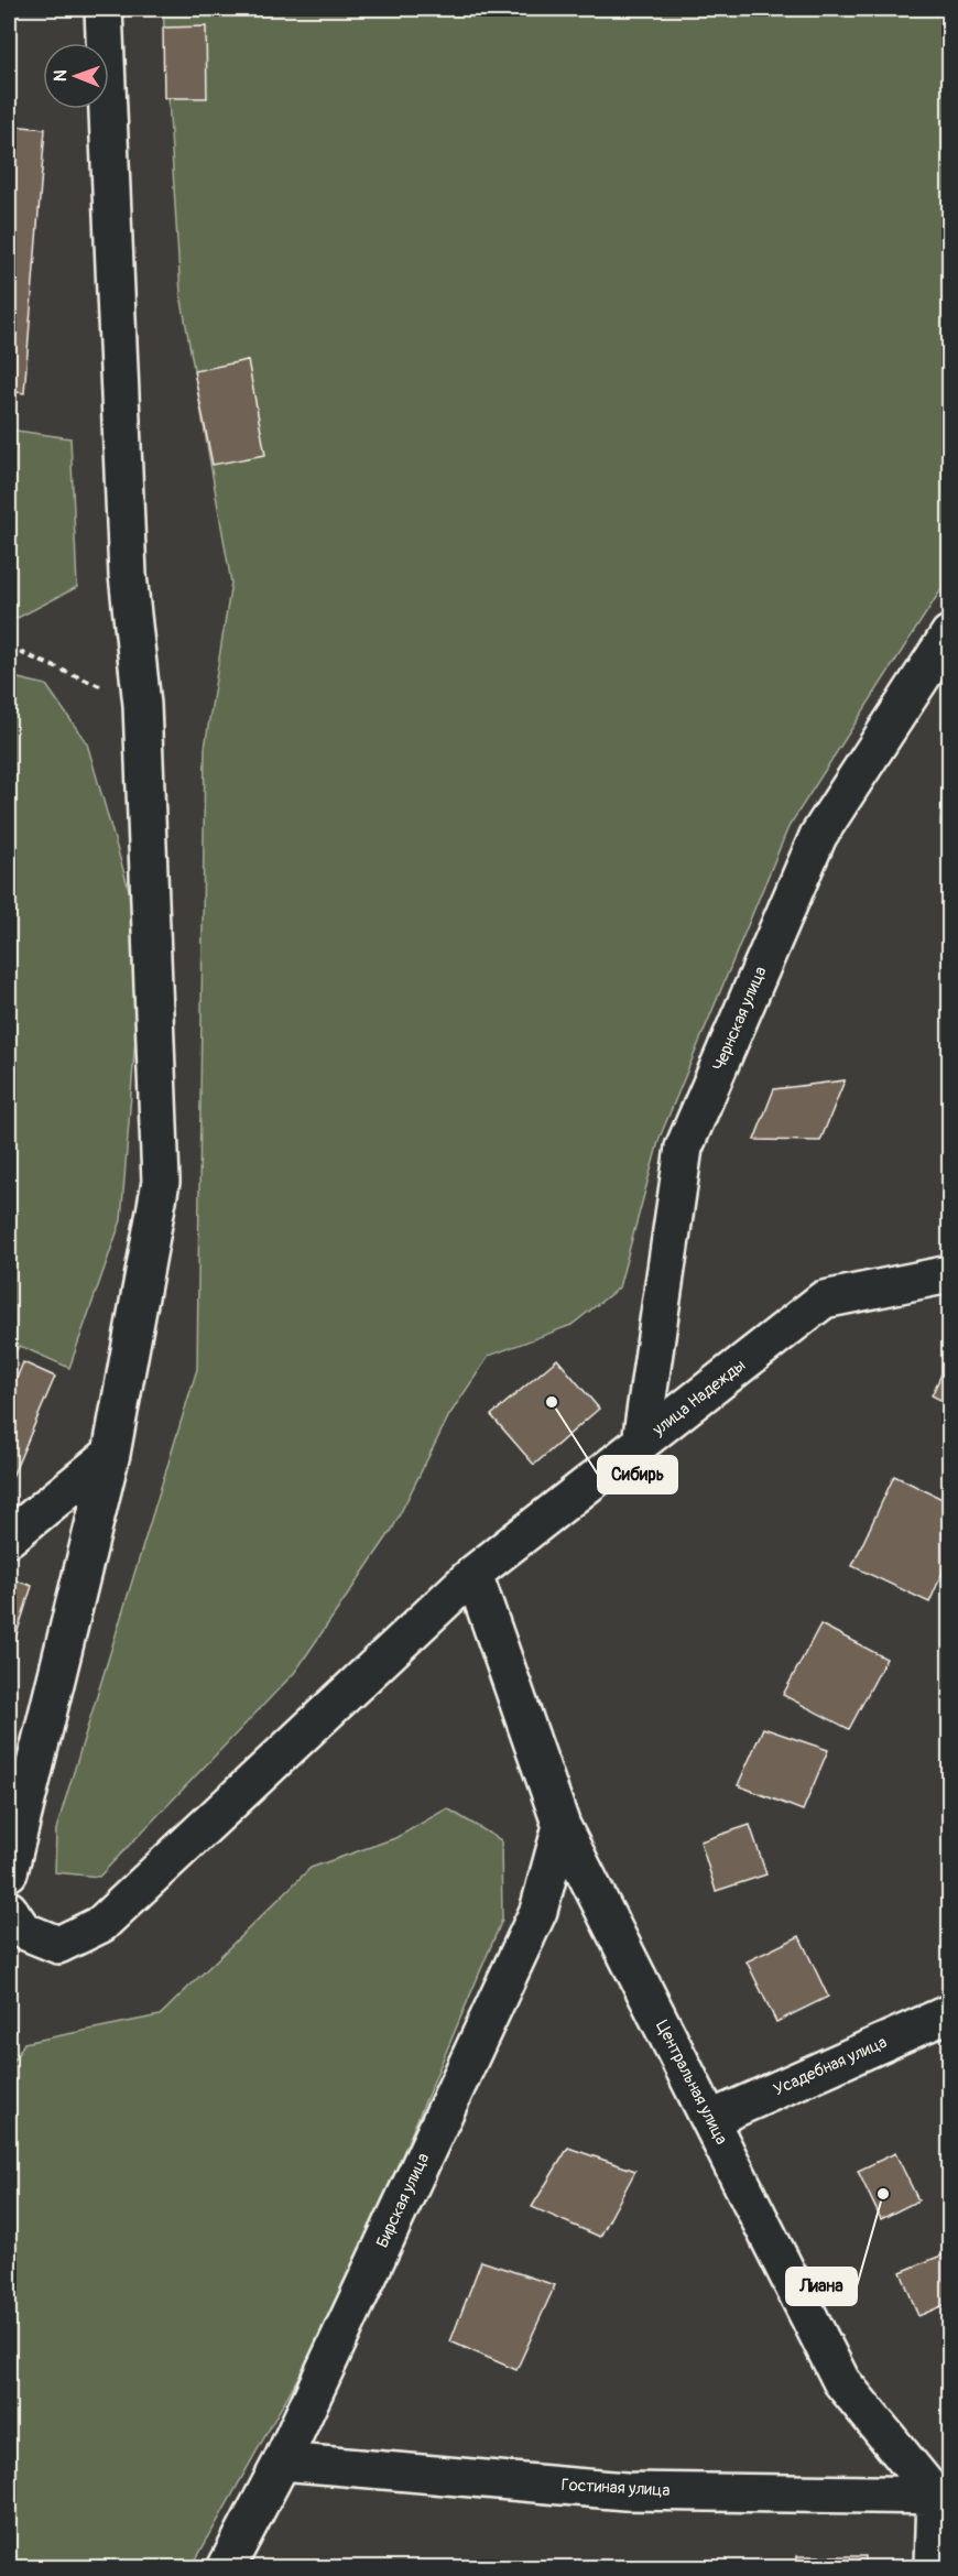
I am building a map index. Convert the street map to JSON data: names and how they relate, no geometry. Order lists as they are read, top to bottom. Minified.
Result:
{"streets":{"street":["Чернская улица","улица Надежды","Усадебная улица","Центральная улица","Бирская улица","Гостиная улица"]},"crossings":[["Чернская улица","улица Надежды"],["улица Надежды","Центральная улица"],["Усадебная улица","Центральная улица"],["Центральная улица","Бирская улица"],["Центральная улица","Гостиная улица"],["Бирская улица","Гостиная улица"]],"places":["Сибирь","Лиана"],"north":"left"}
